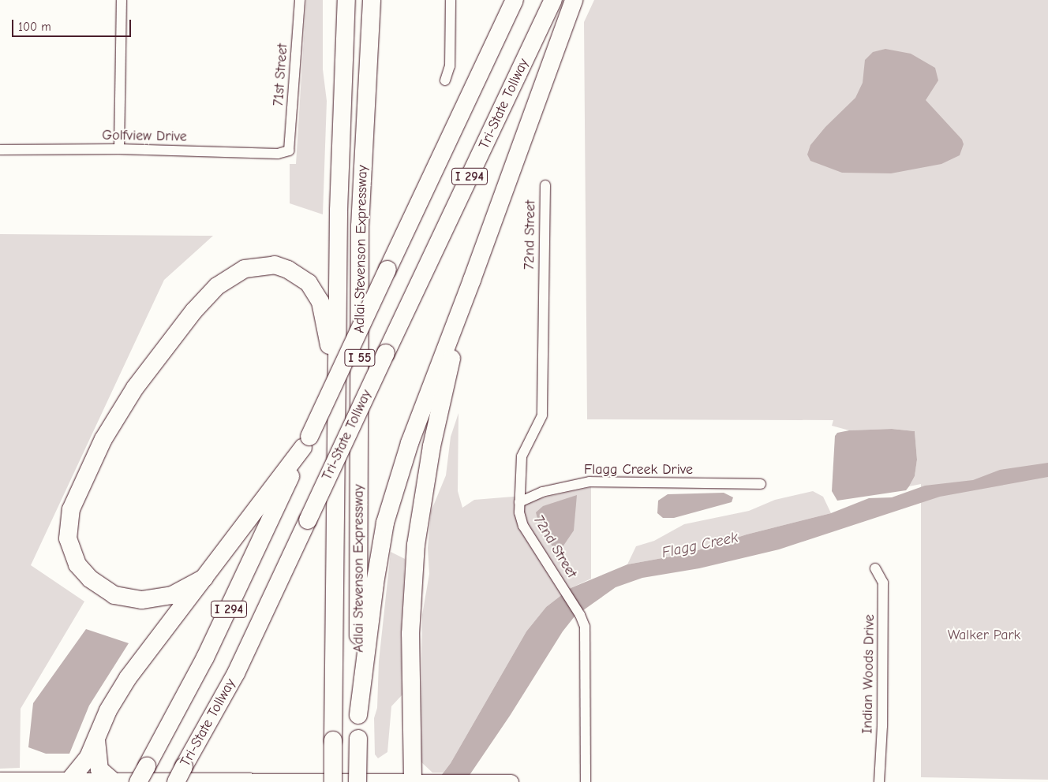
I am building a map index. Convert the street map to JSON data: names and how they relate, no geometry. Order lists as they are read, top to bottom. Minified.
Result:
{"streets":{"highway":["Tri-State Tollway","I 294","Adlai Stevenson Expressway","I 55"],"street":["71st Street","Golfview Drive","72nd Street","Flagg Creek Drive","Indian Woods Drive"]},"crossings":[["71st Street","Golfview Drive"],["72nd Street","Flagg Creek Drive"]],"water":["Flagg Creek"],"parks":["Walker Park"],"scale_bar":"100 m"}
